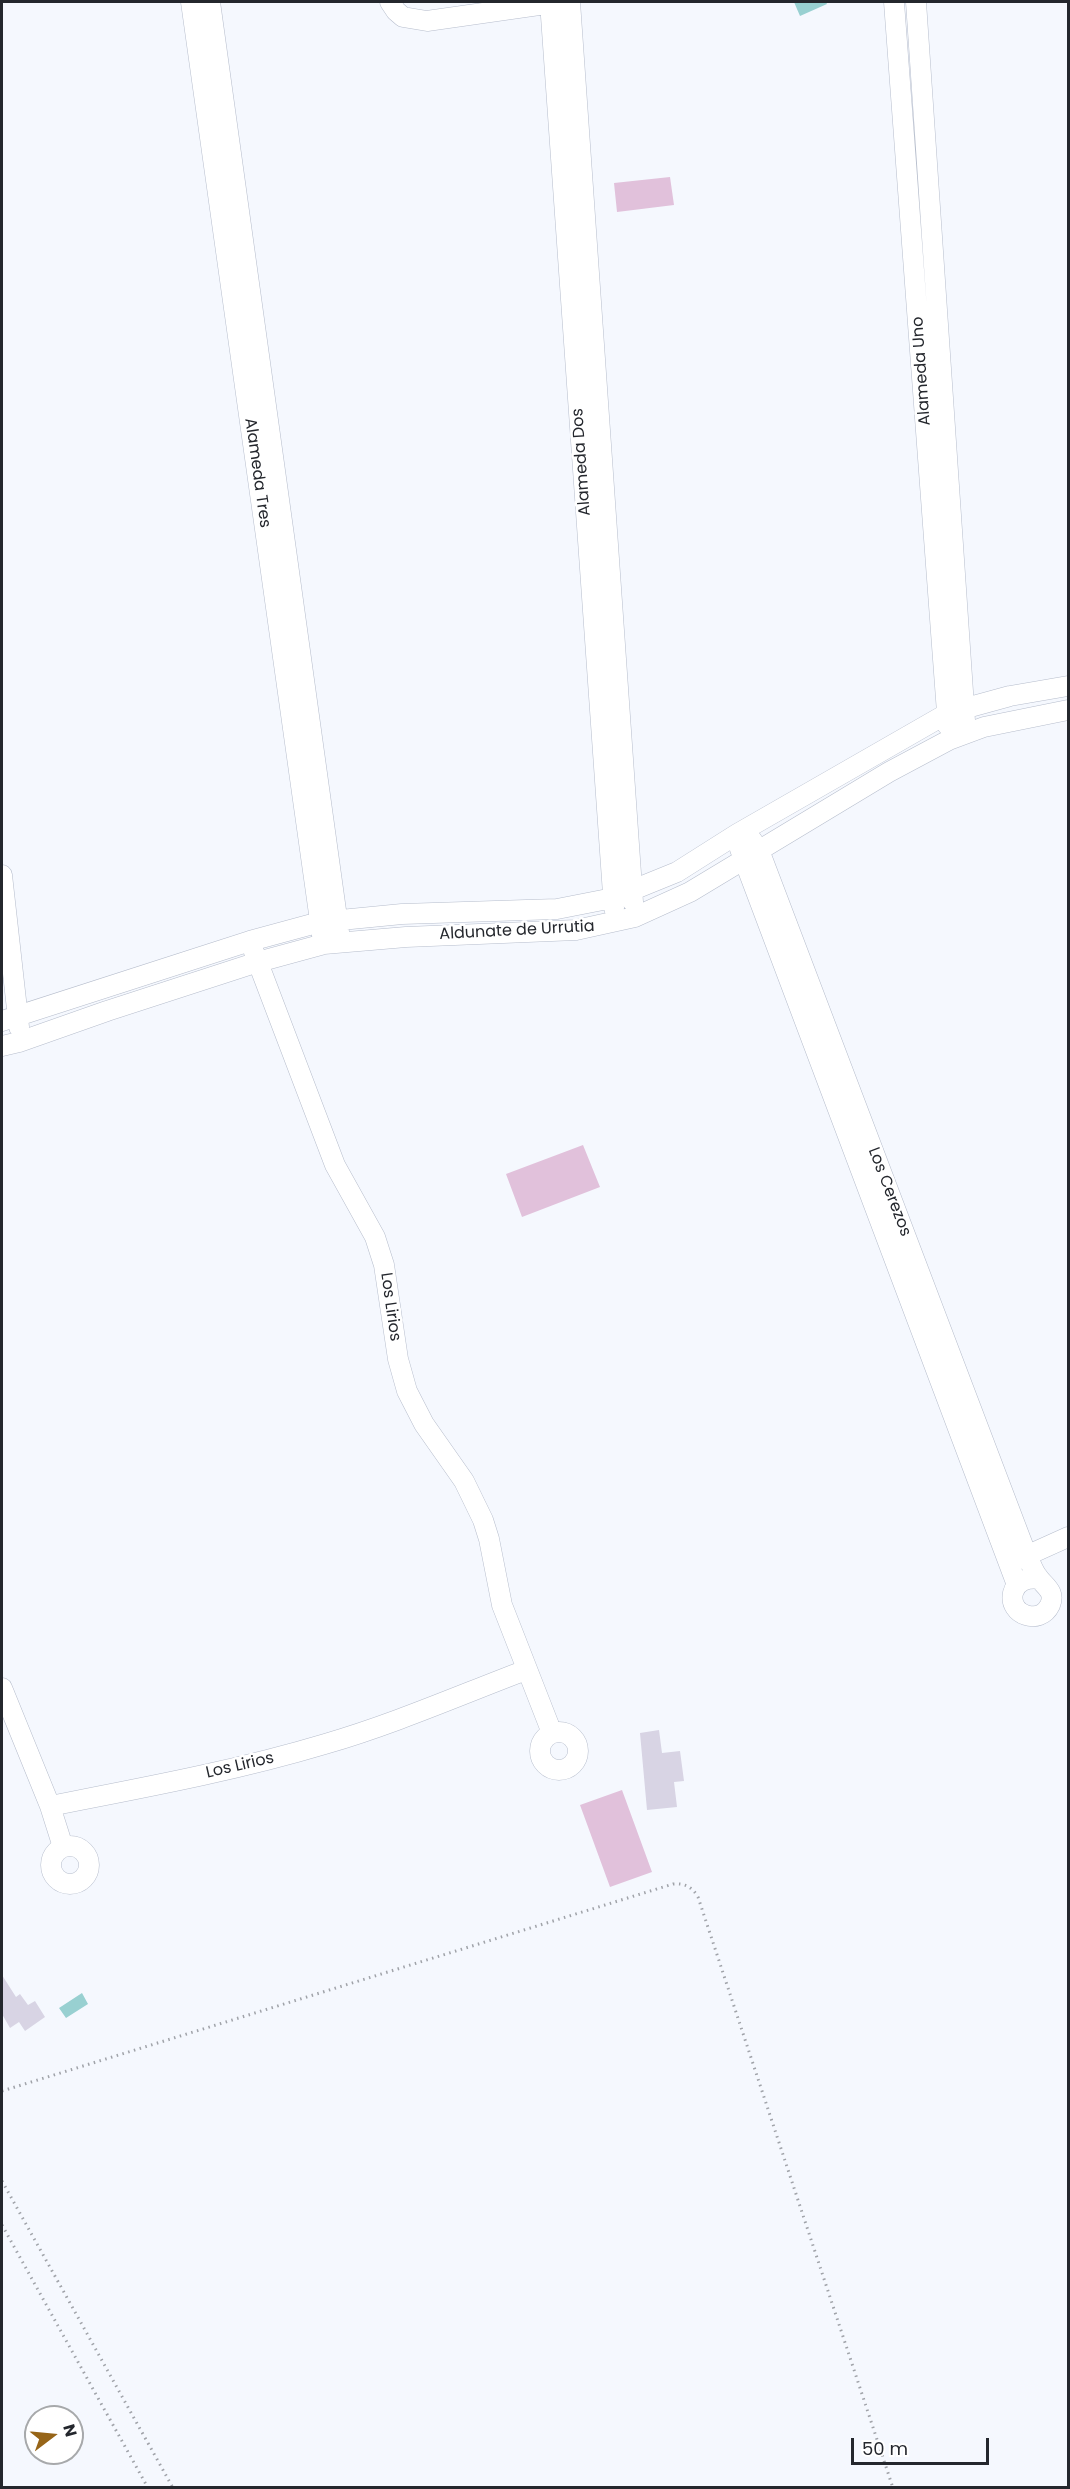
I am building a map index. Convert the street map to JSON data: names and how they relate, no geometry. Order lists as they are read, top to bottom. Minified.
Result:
{"streets":{"street":["Alameda Uno","Alameda Dos","Alameda Tres","Aldunate de Urrutia","Los Cerezos","Los Lirios"]},"crossings":[["Alameda Uno","Aldunate de Urrutia"],["Alameda Dos","Aldunate de Urrutia"],["Alameda Tres","Aldunate de Urrutia"],["Aldunate de Urrutia","Los Cerezos"],["Aldunate de Urrutia","Los Lirios"]],"scale_bar":"50 m","north":"right"}
